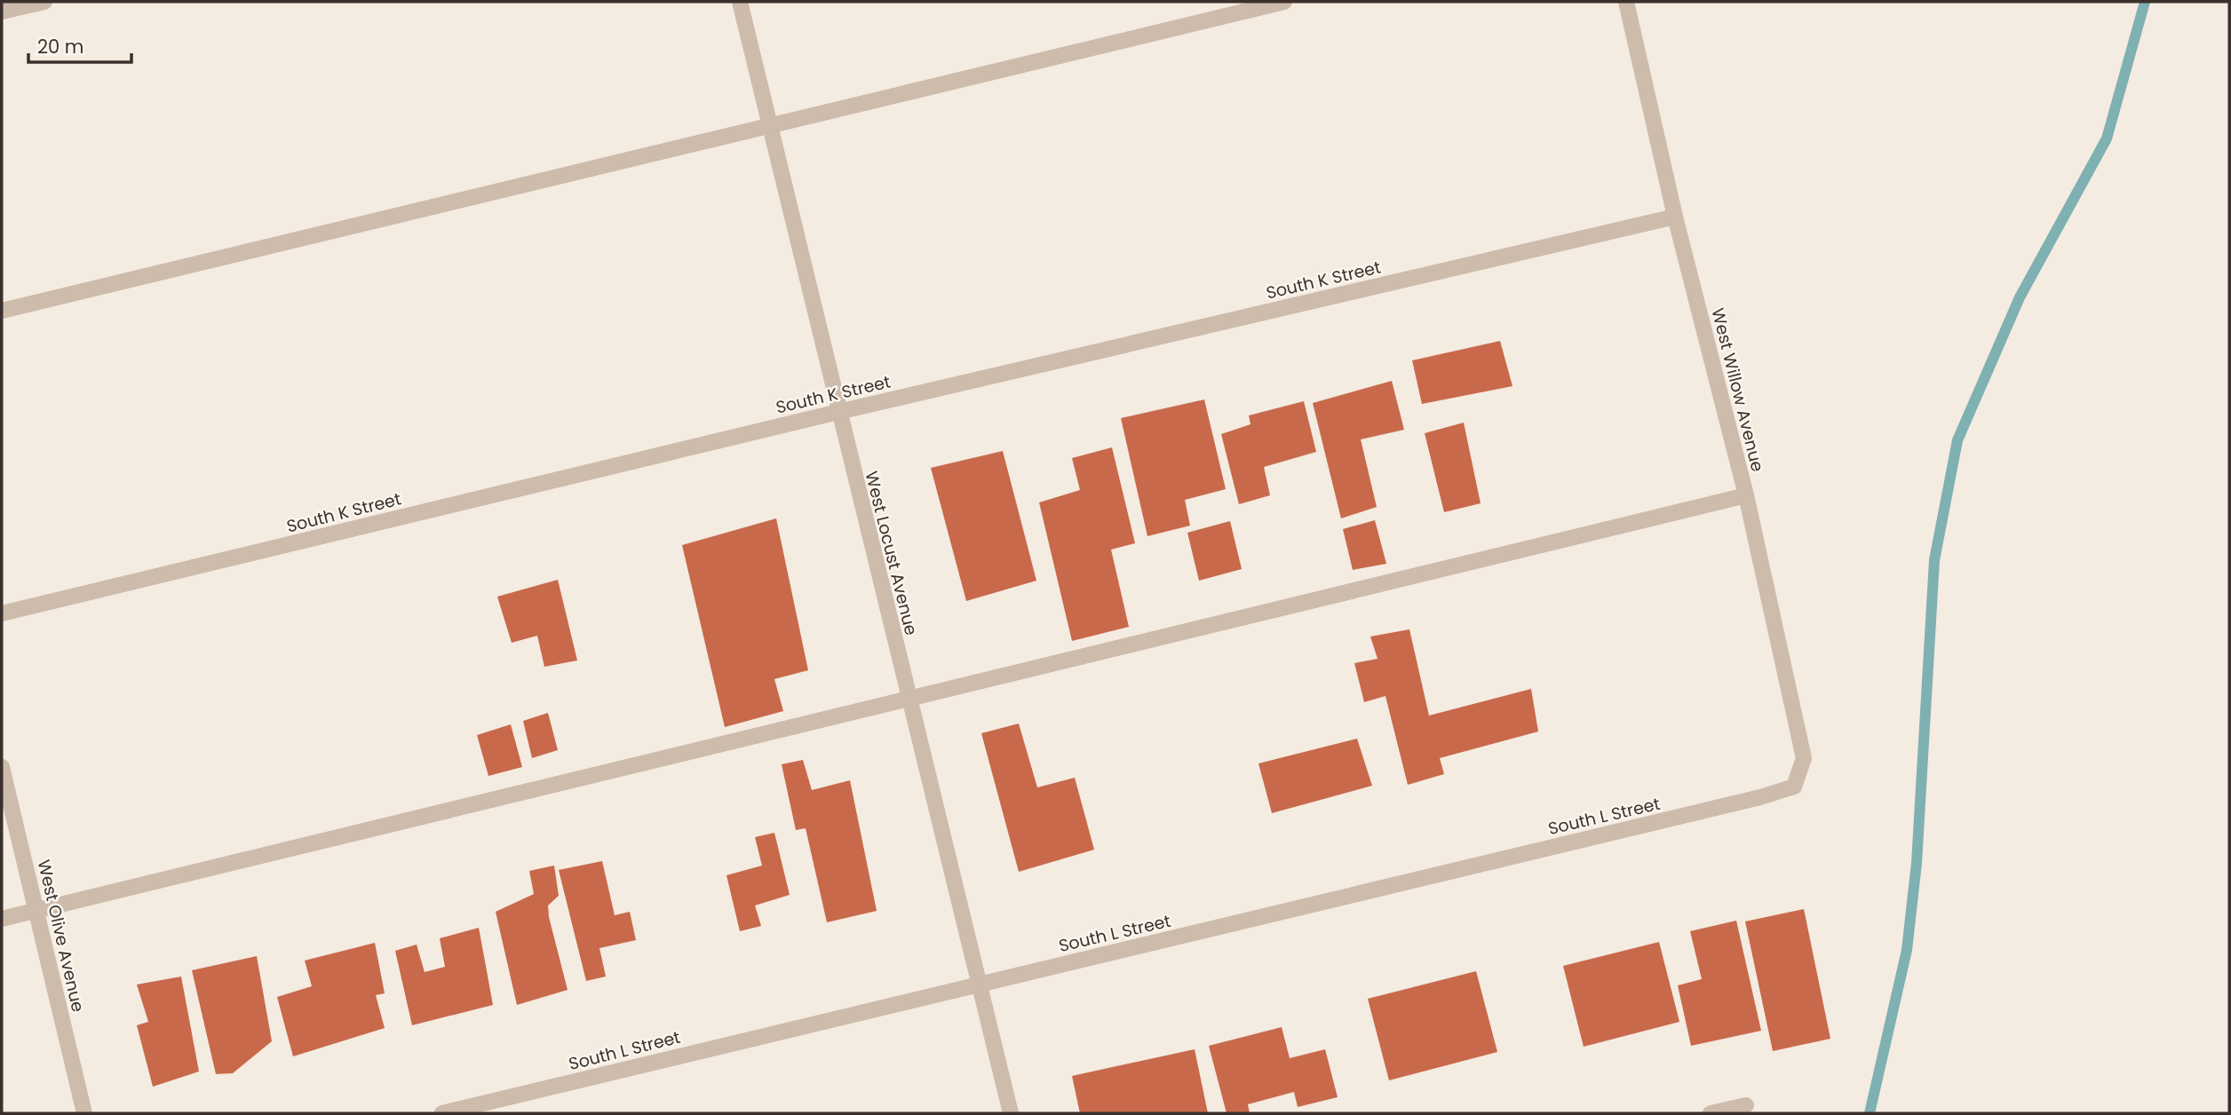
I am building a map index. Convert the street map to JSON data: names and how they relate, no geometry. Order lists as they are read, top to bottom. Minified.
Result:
{"streets":{"street":["South K Street","West Willow Avenue","West Locust Avenue","South L Street","West Olive Avenue"]},"crossings":[["South K Street","West Willow Avenue"],["South K Street","West Locust Avenue"],["West Willow Avenue","South L Street"],["West Locust Avenue","South L Street"]],"scale_bar":"20 m"}
